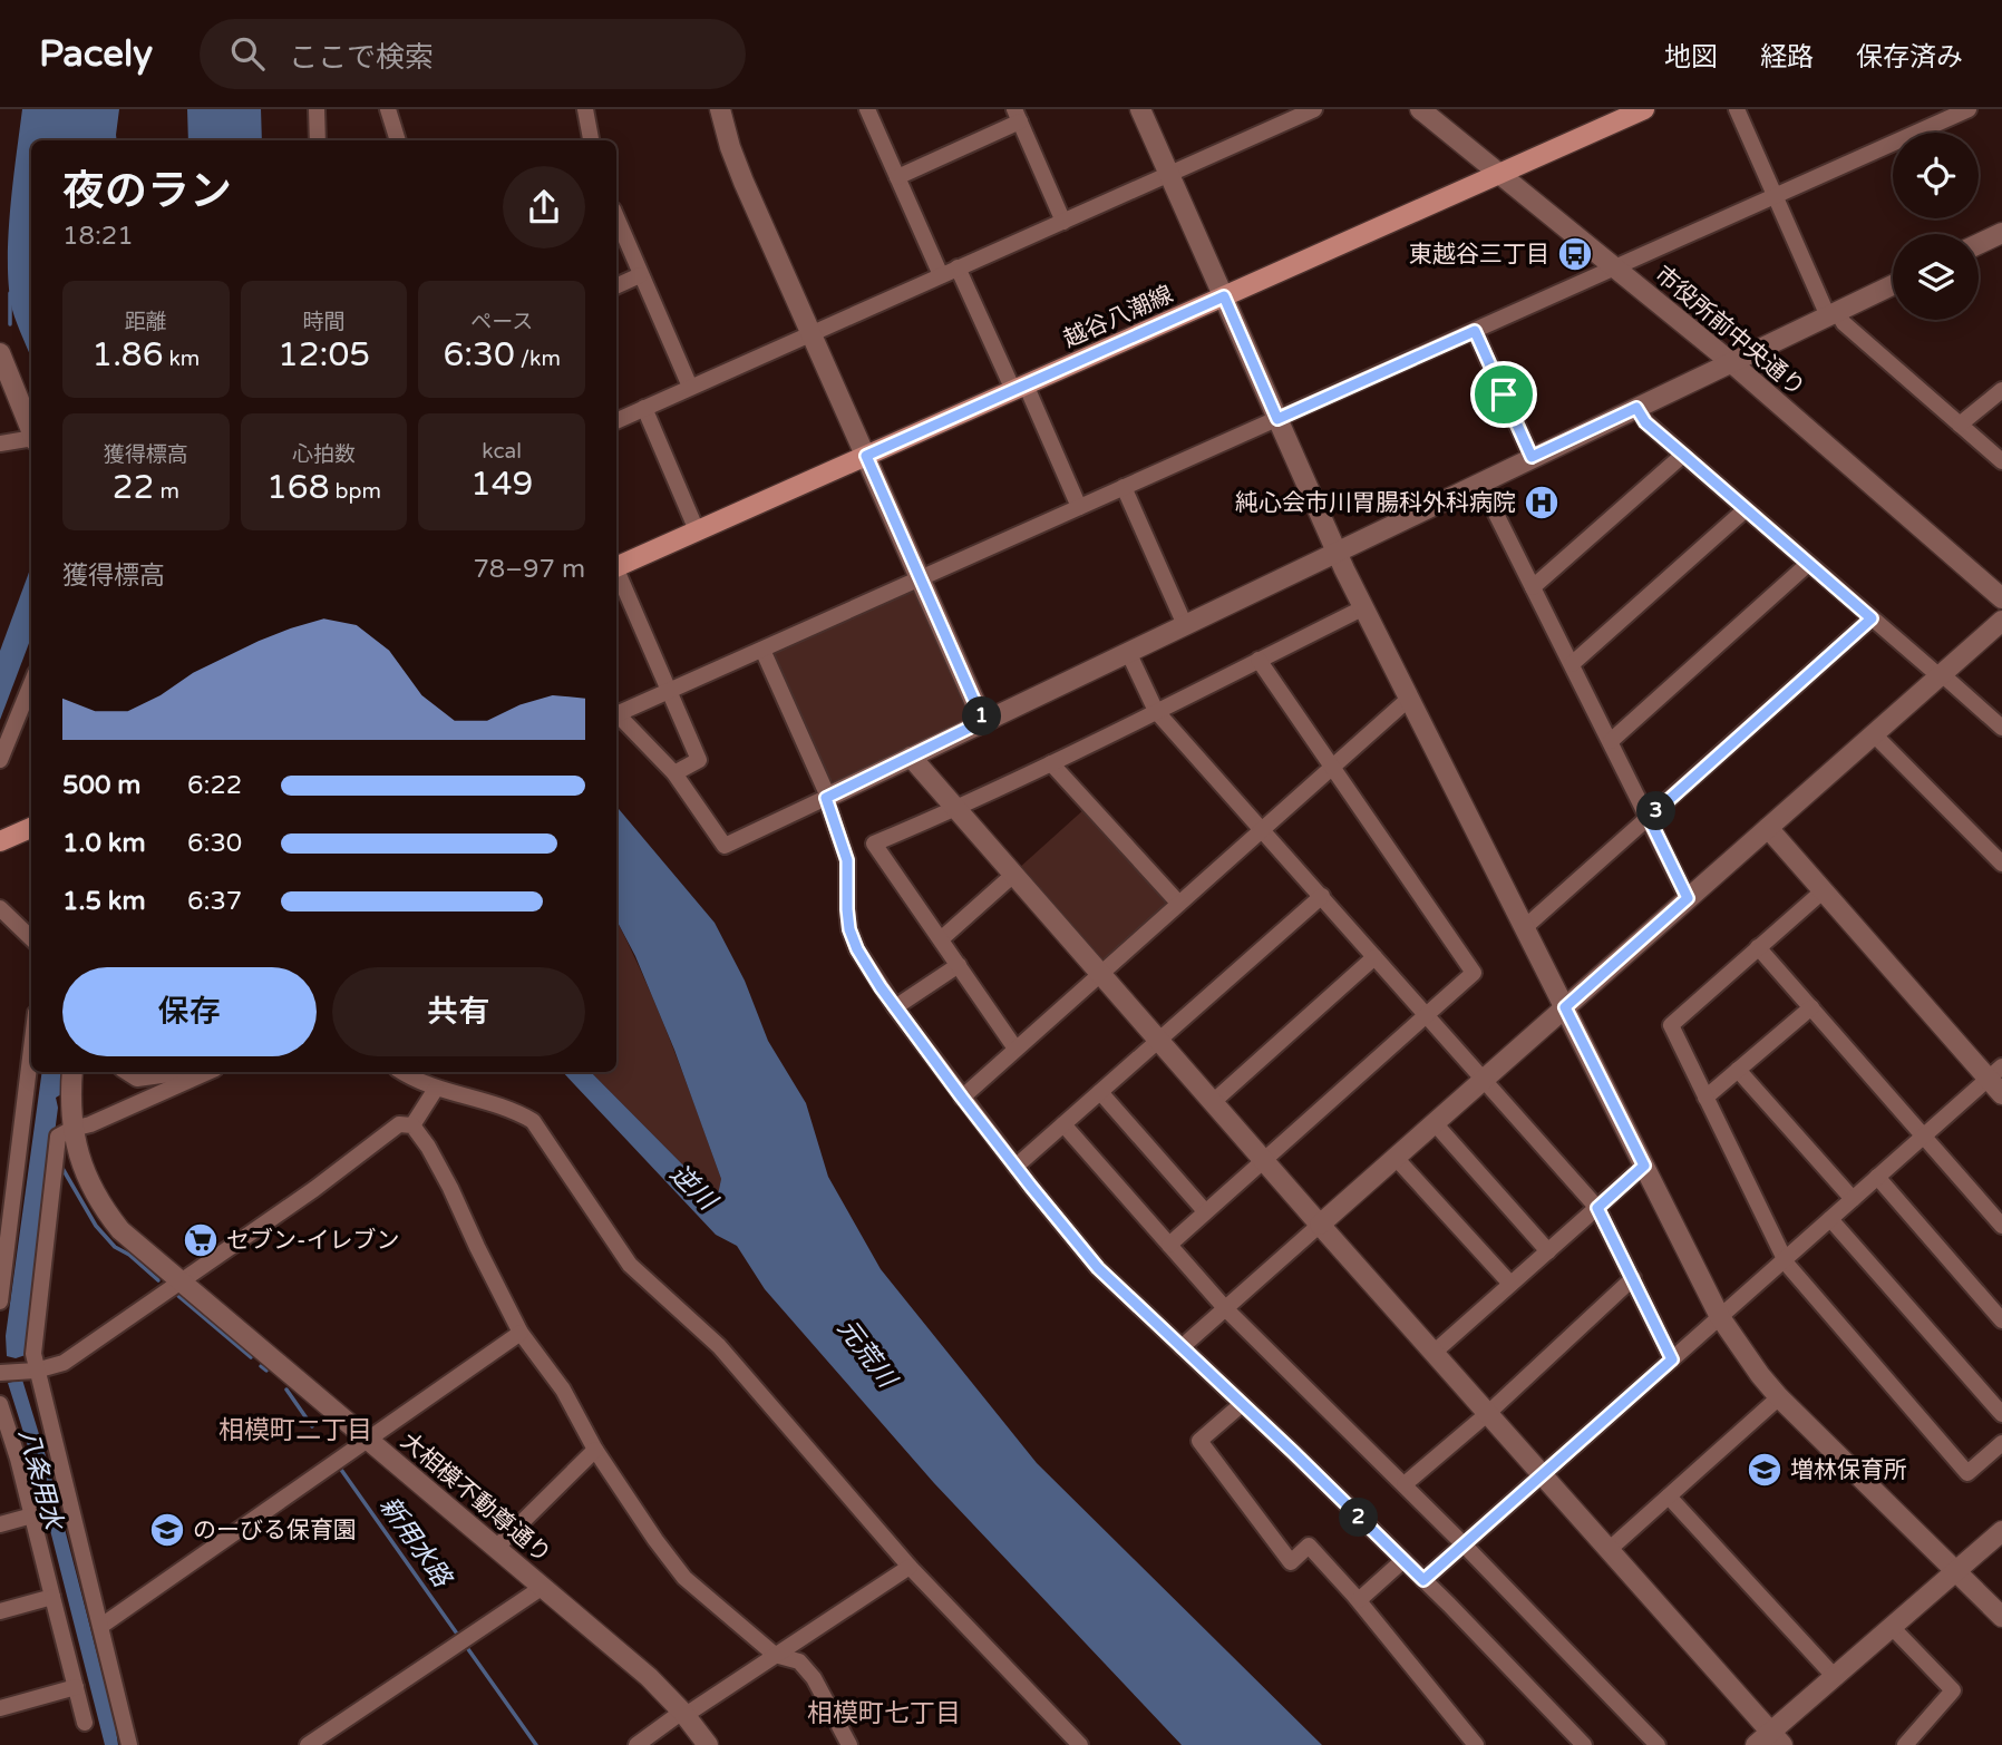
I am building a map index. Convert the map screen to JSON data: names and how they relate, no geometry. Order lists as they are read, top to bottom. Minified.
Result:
{"streets":{"main road":["越谷八潮線"],"street":["市役所前中央通り","大相模不動尊通り"]},"crossings":[["越谷八潮線","市役所前中央通り"]],"districts":["相模町二丁目","相模町七丁目"],"water":["逆川","元荒川","八条用水","新用水路"],"places":{"bus stop":["東越谷三丁目"],"hospital":["純心会市川胃腸科外科病院"],"supermarket":["セブン-イレブン"],"school or university":["増林保育所","のーびる保育園"]},"page":{"header":"Pacely","search":"ここで検索","nav":["地図","経路","保存済み"],"heading":["夜のラン","18:21"],"stats":[["距離","1.86 km"],["時間","12:05"],["ペース","6:30 /km"],["獲得標高","22 m"],["心拍数","168 bpm"],["kcal","149"]],"chart":["獲得標高","78–97 m"],"pins":["1","3","2"],"list":[{"name":"500 m","note":"6:22"},{"name":"1.0 km","note":"6:30"},{"name":"1.5 km","note":"6:37"}],"buttons":["保存","共有"]}}
